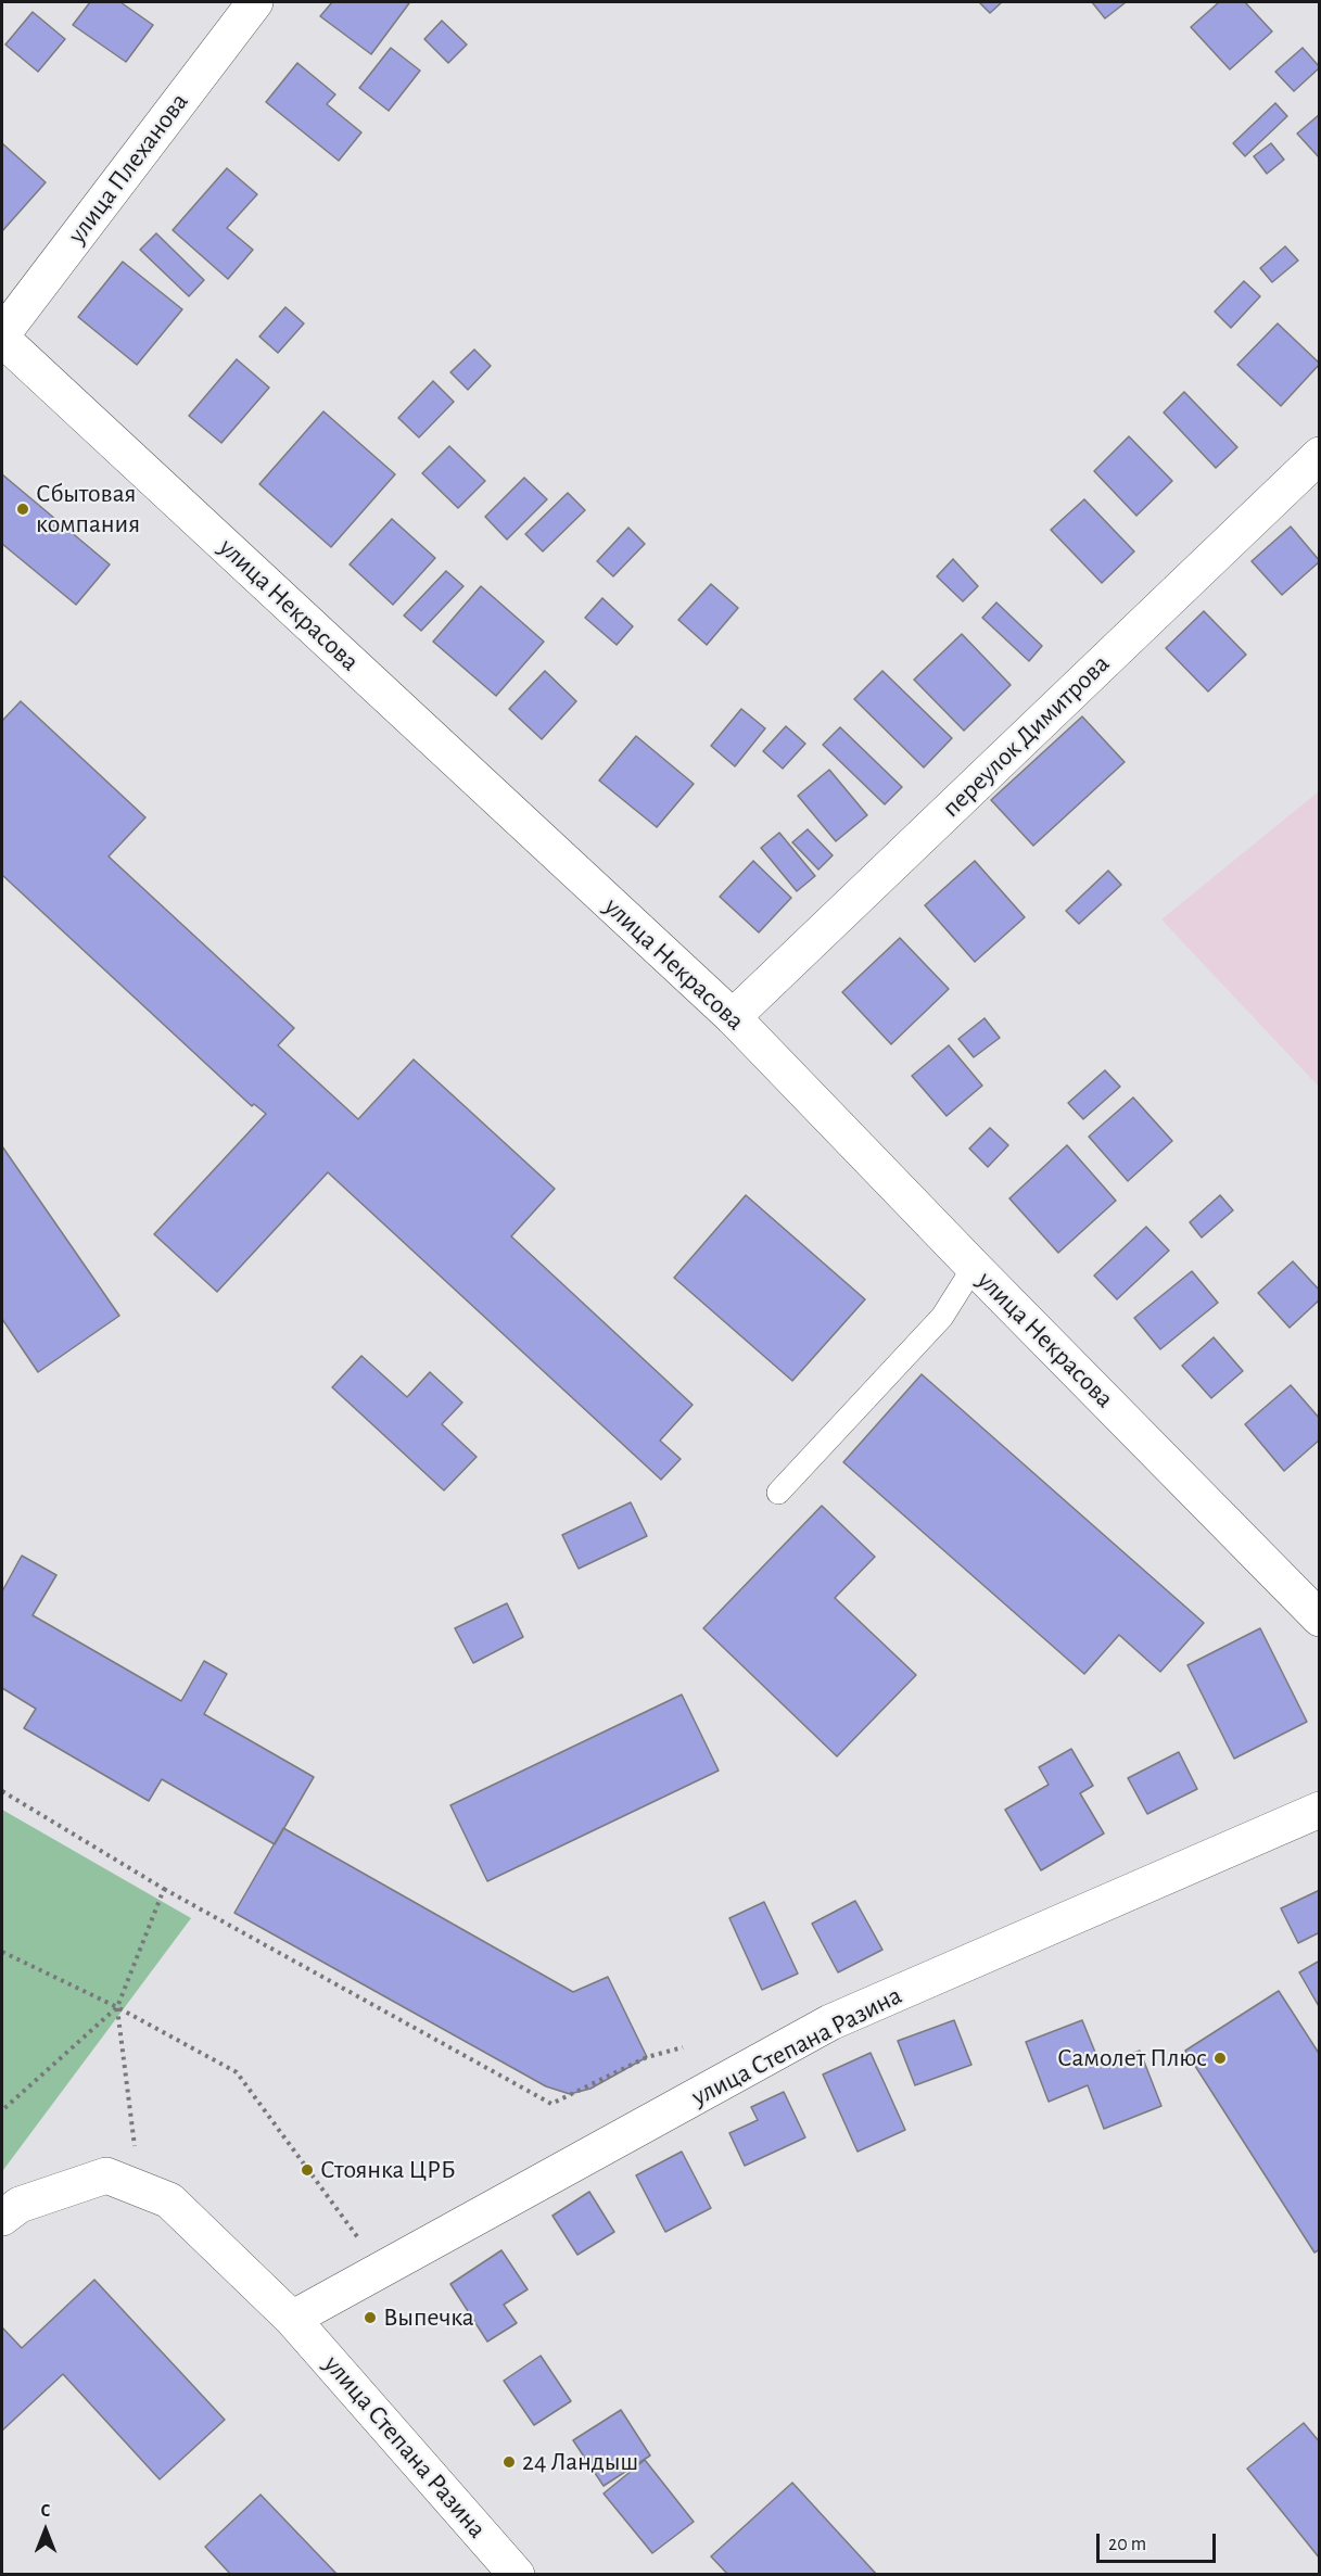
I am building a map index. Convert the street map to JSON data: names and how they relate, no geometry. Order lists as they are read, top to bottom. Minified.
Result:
{"streets":{"street":["улица Плеханова","улица Некрасова","переулок Димитрова","улица Степана Разина"]},"crossings":[["улица Плеханова","улица Некрасова"],["улица Некрасова","переулок Димитрова"]],"places":["Сбытовая компания","Самолет Плюс","Стоянка ЦРБ","Выпечка","24 Ландыш"],"scale_bar":"20 m","north":"top"}
